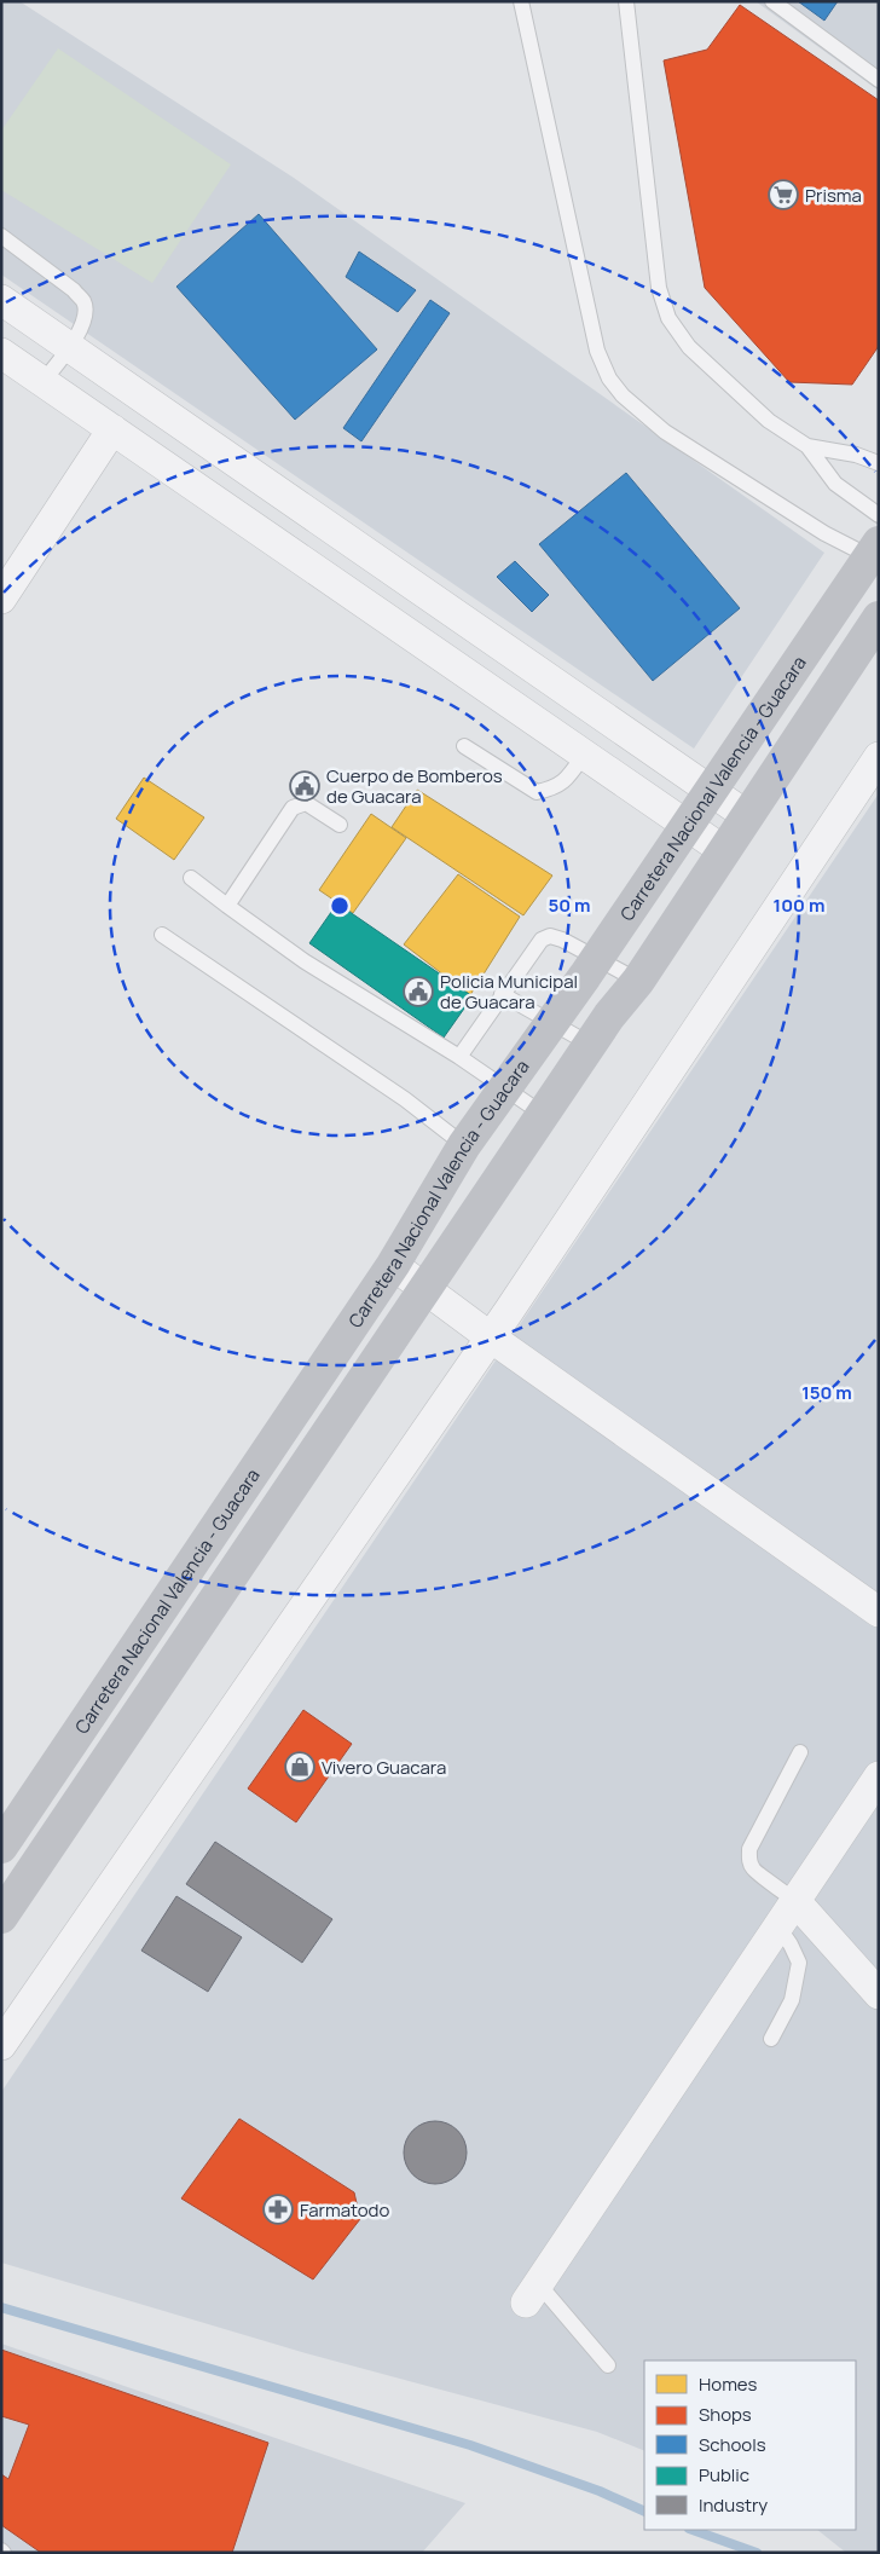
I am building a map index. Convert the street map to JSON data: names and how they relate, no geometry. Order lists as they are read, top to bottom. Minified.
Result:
{"streets":{"main road":["Carretera Nacional Valencia - Guacara"]},"places":{"supermarket":["Prisma"],"public building":["Cuerpo de Bomberos de Guacara","Policia Municipal de Guacara"],"shop":["Vivero Guacara"],"pharmacy":["Farmatodo"]},"legend":["Homes","Shops","Schools","Public","Industry"],"rings":["50 m","100 m","150 m"]}
